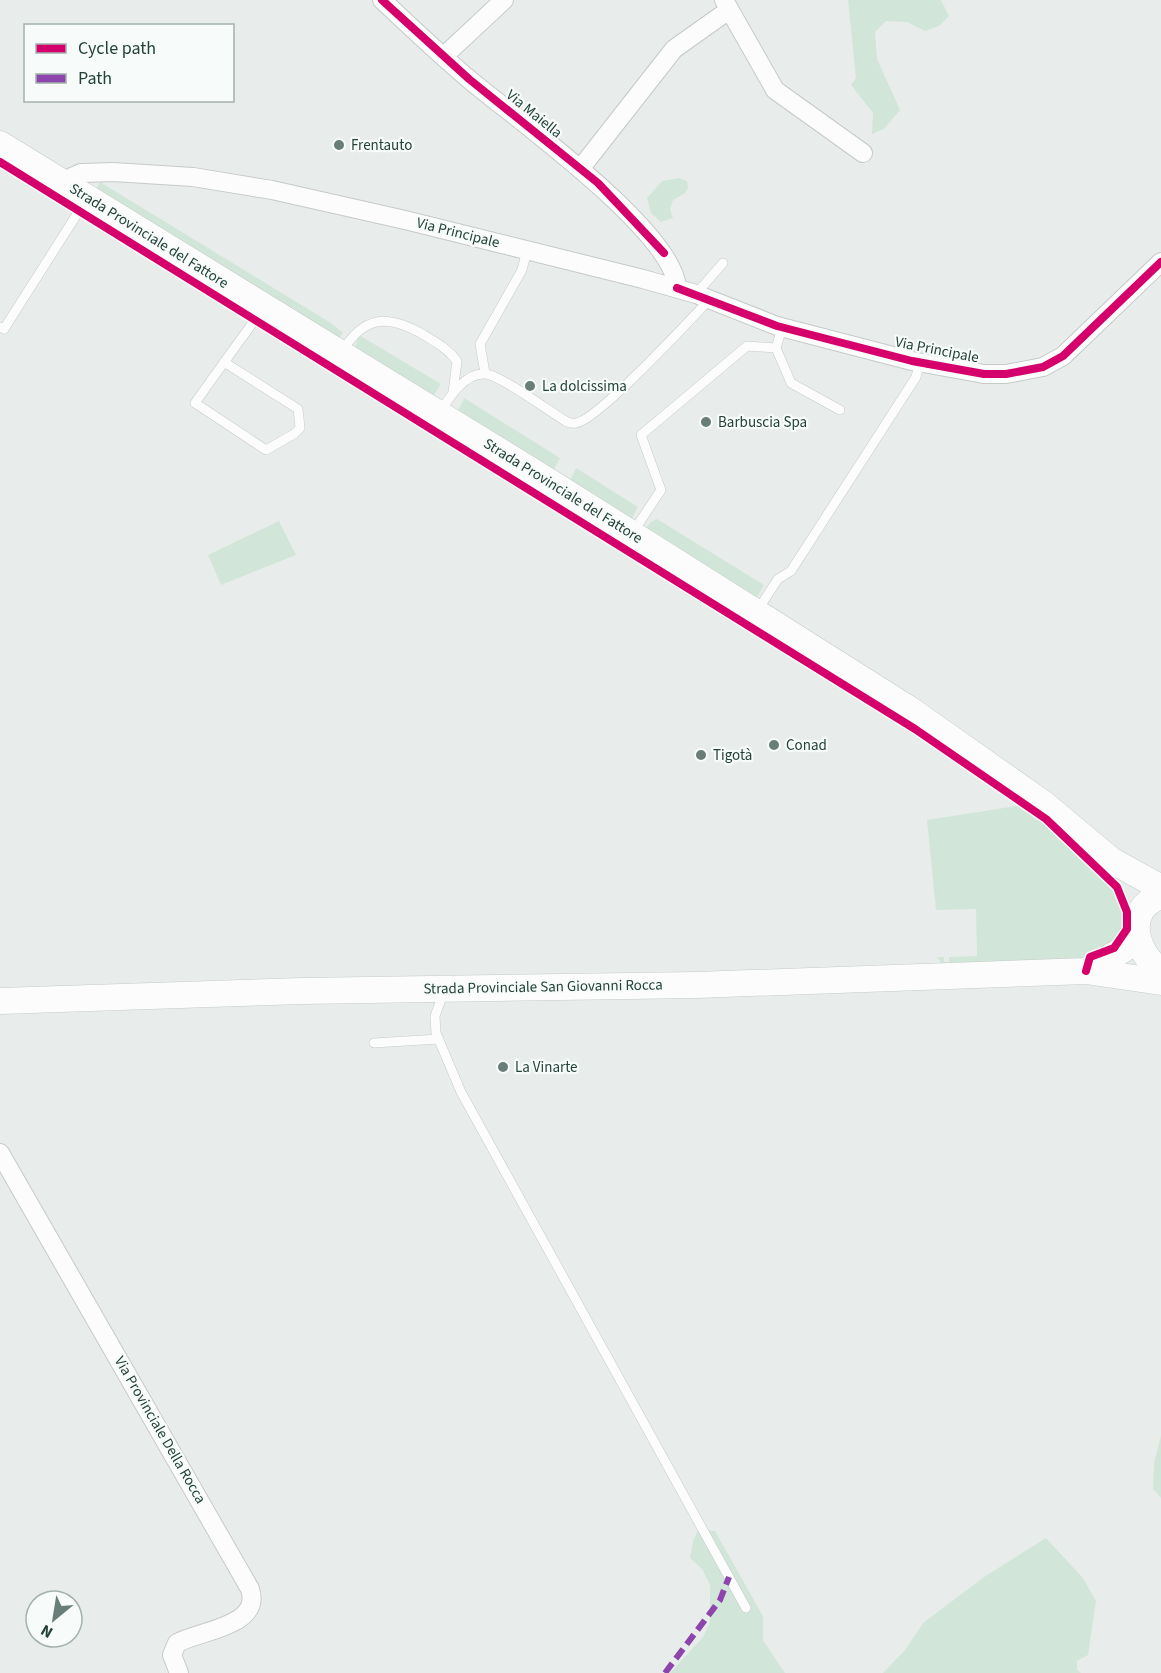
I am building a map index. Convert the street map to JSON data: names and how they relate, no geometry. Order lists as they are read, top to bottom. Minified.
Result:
{"streets":{"main road":["Strada Provinciale del Fattore","Strada Provinciale San Giovanni Rocca"],"street":["Via Maiella","Via Principale","Via Provinciale Della Rocca"]},"crossings":[["Via Maiella","Via Principale"],["Via Principale","Strada Provinciale del Fattore"],["Strada Provinciale del Fattore","Strada Provinciale San Giovanni Rocca"]],"places":["Frentauto","La dolcissima","Barbuscia Spa","Conad","Tigotà","La Vinarte"],"legend":["Cycle path","Path"],"north":"bottom left"}
